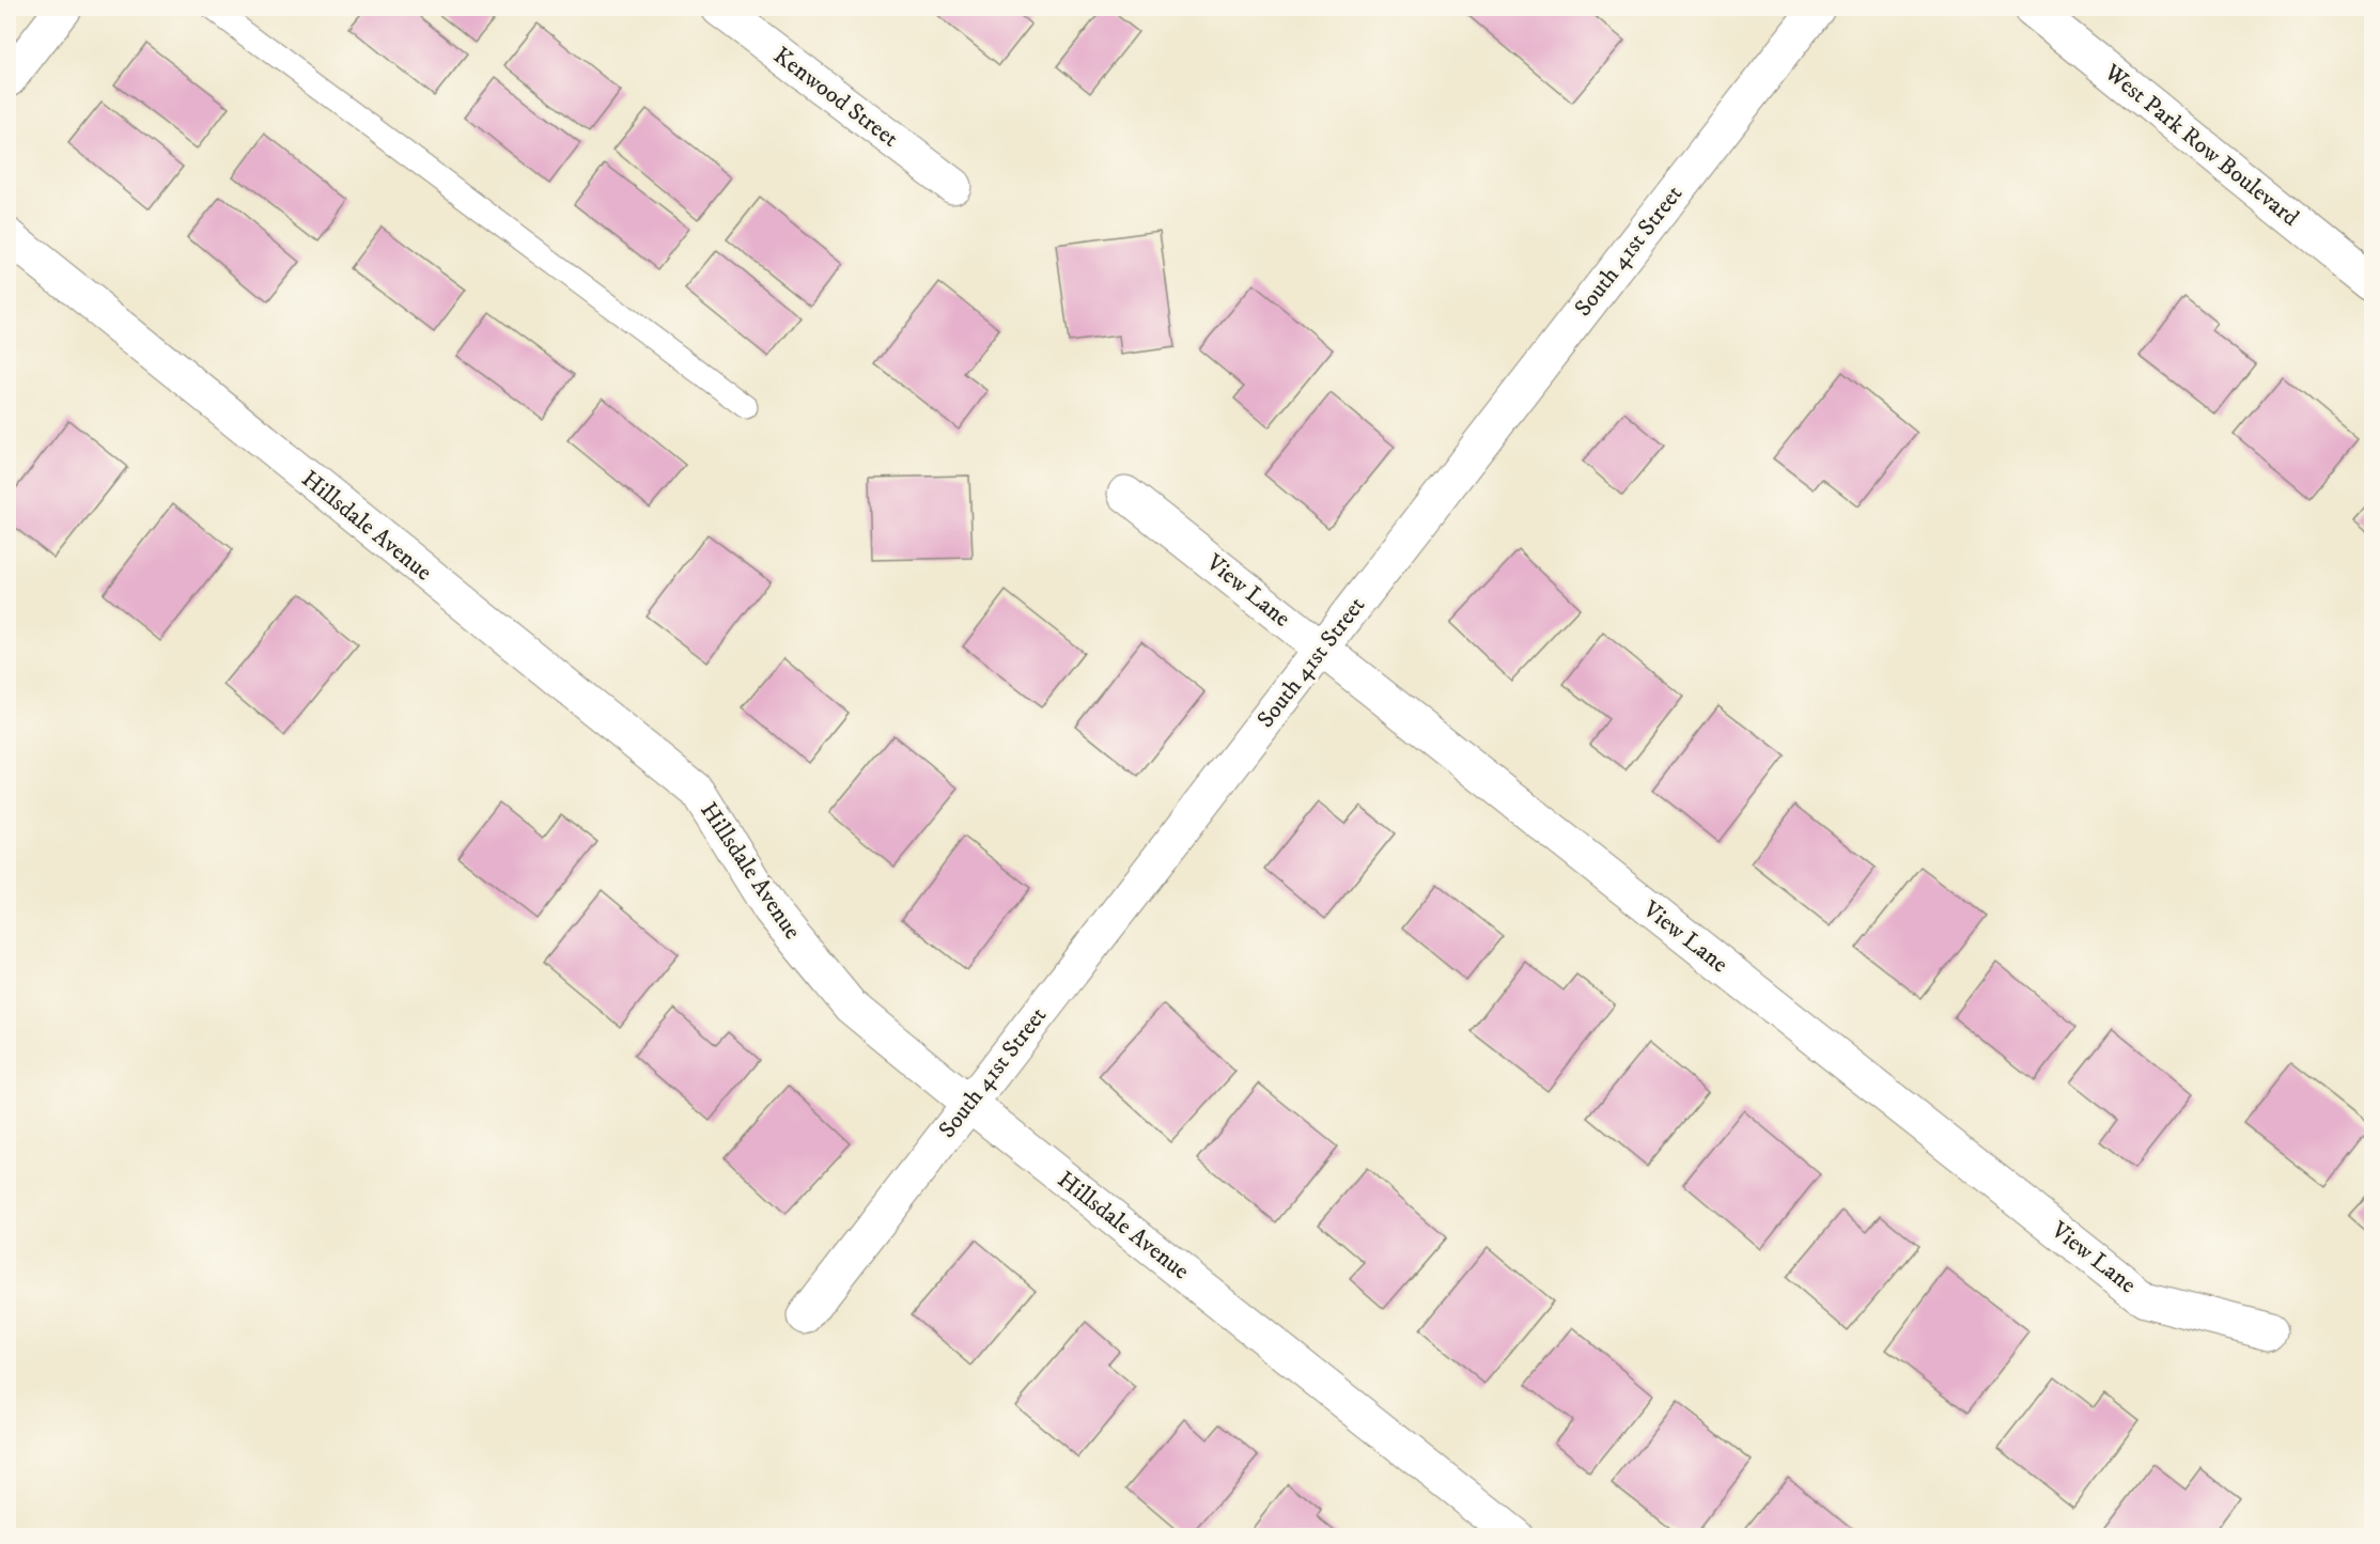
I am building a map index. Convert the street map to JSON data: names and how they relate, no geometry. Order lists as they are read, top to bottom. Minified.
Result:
{"streets":{"street":["Kenwood Street","West Park Row Boulevard","South 41st Street","Hillsdale Avenue","View Lane"]},"crossings":[["South 41st Street","Hillsdale Avenue"],["South 41st Street","View Lane"]]}
